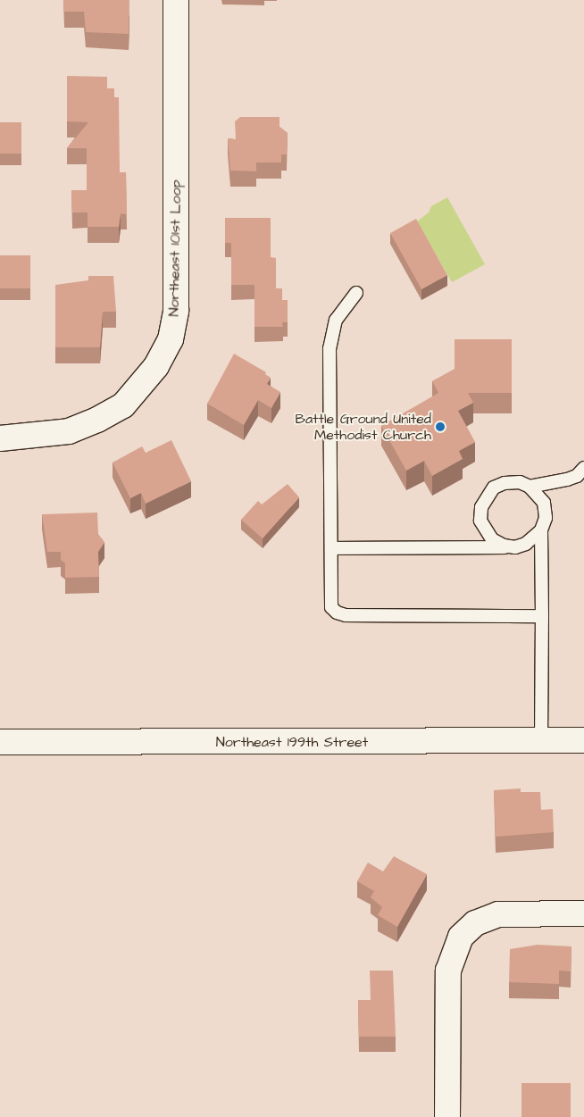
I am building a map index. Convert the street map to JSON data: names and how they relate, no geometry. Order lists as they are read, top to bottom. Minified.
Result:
{"streets":{"street":["Northeast 101st Loop","Northeast 199th Street"]},"places":["Battle Ground United Methodist Church"]}
